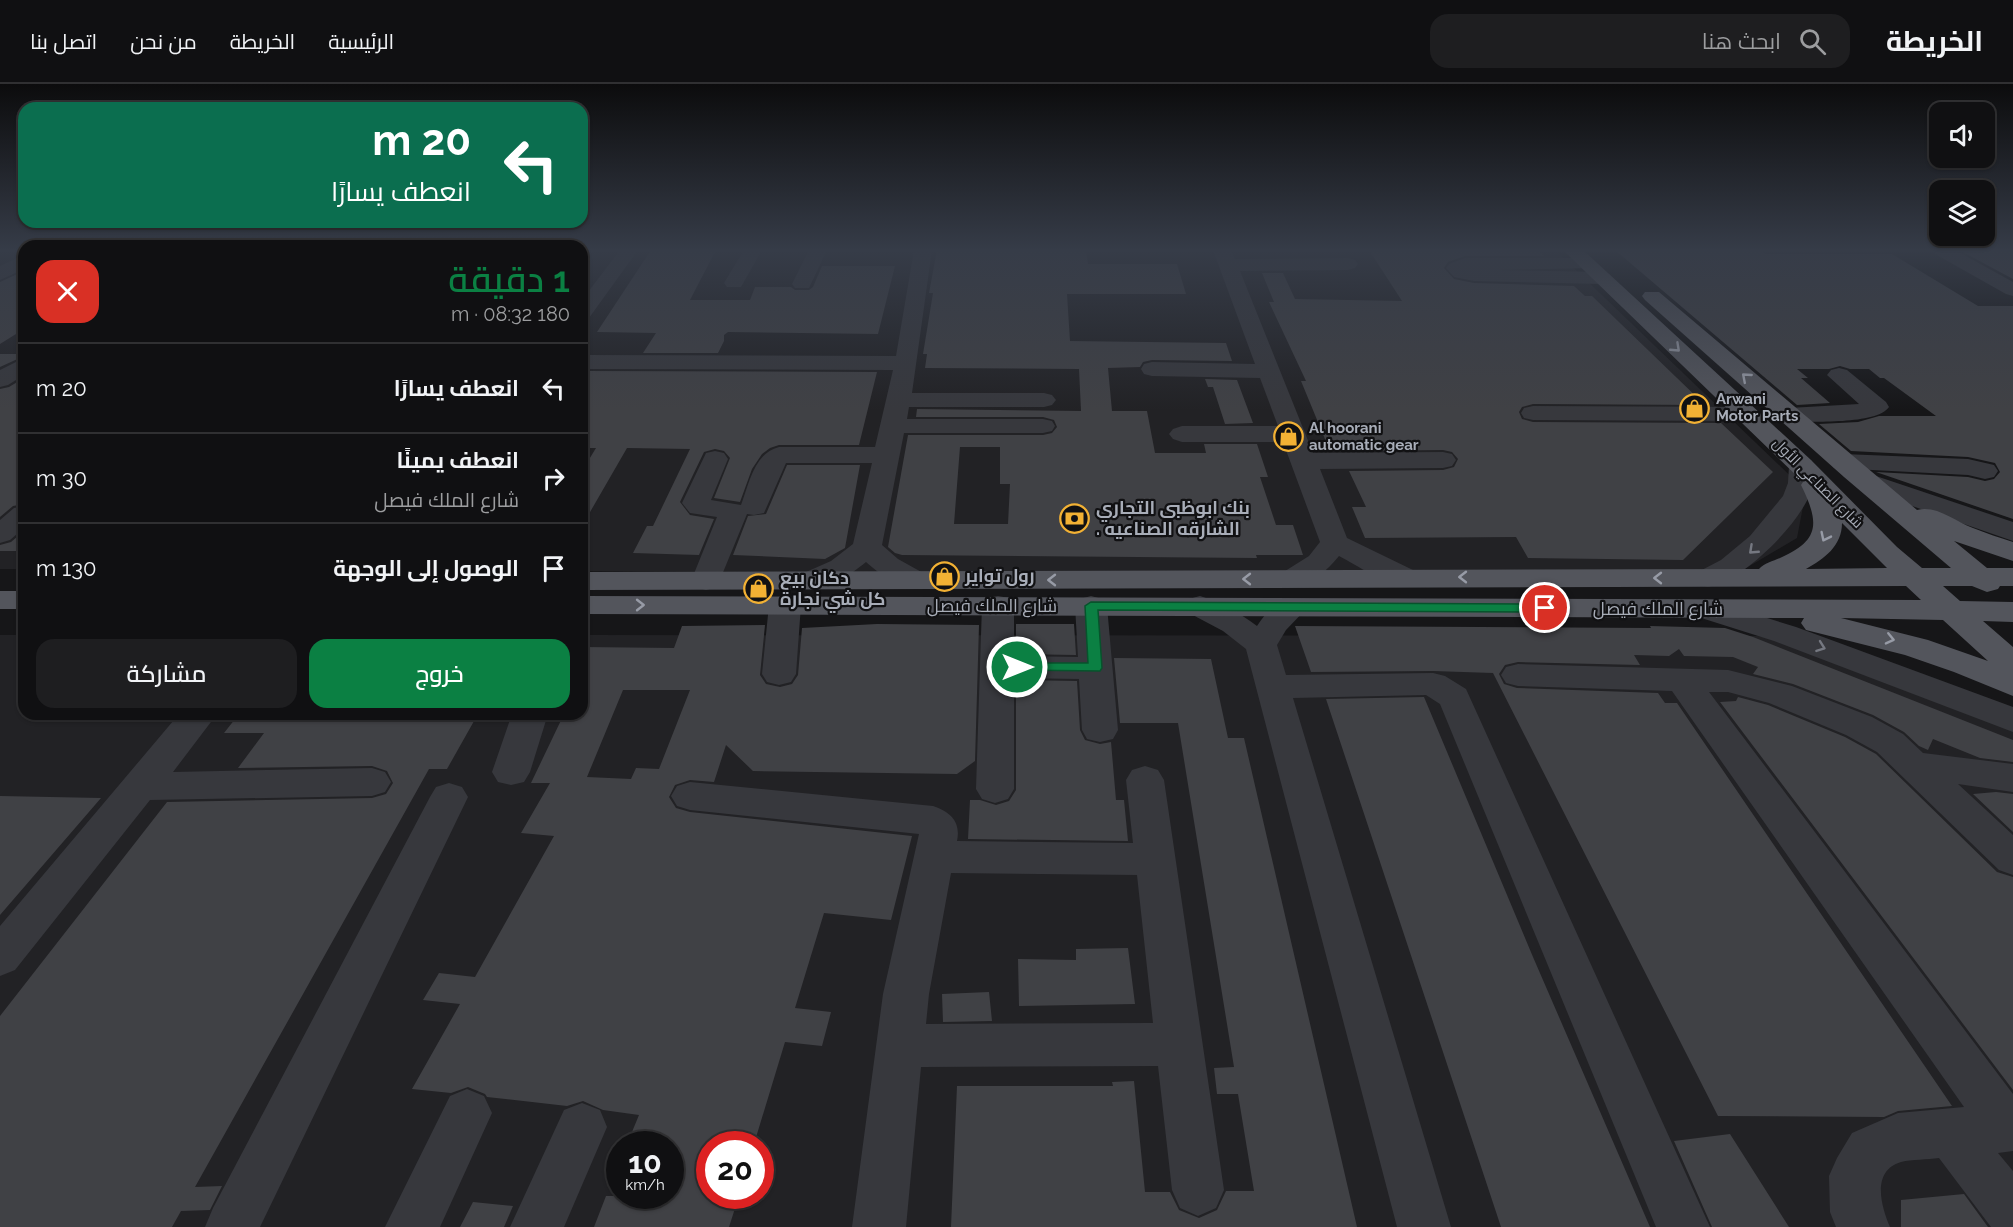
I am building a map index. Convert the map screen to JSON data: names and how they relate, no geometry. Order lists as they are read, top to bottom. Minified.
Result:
{"streets":{"main road":["شارع الصناعي الأول","شارع الملك فيصل"]},"crossings":[["شارع الصناعي الأول","شارع الملك فيصل"]],"places":{"shop":["Arwani Motor Parts","Al hoorani automatic gear","رول تواير","دكان بيع كل شي نجارة"],"bank":["بنك ابوظبي التجاري . الشارقه الصناعيه"]},"page":{"header":"الخريطة","search":"ابحث هنا","nav":["الرئيسية","الخريطة","من نحن","اتصل بنا"],"turn":["20 m","انعطف يسارًا"],"heading":["1 دقيقة","180 m · 08:32"],"list":[{"name":"انعطف يسارًا","value":"20 m"},{"name":"انعطف يمينًا","note":"شارع الملك فيصل","value":"30 m"},{"name":"الوصول إلى الوجهة","value":"130 m"}],"buttons":["خروج","مشاركة"],"speed":"10 km/h","limit":"20"}}
